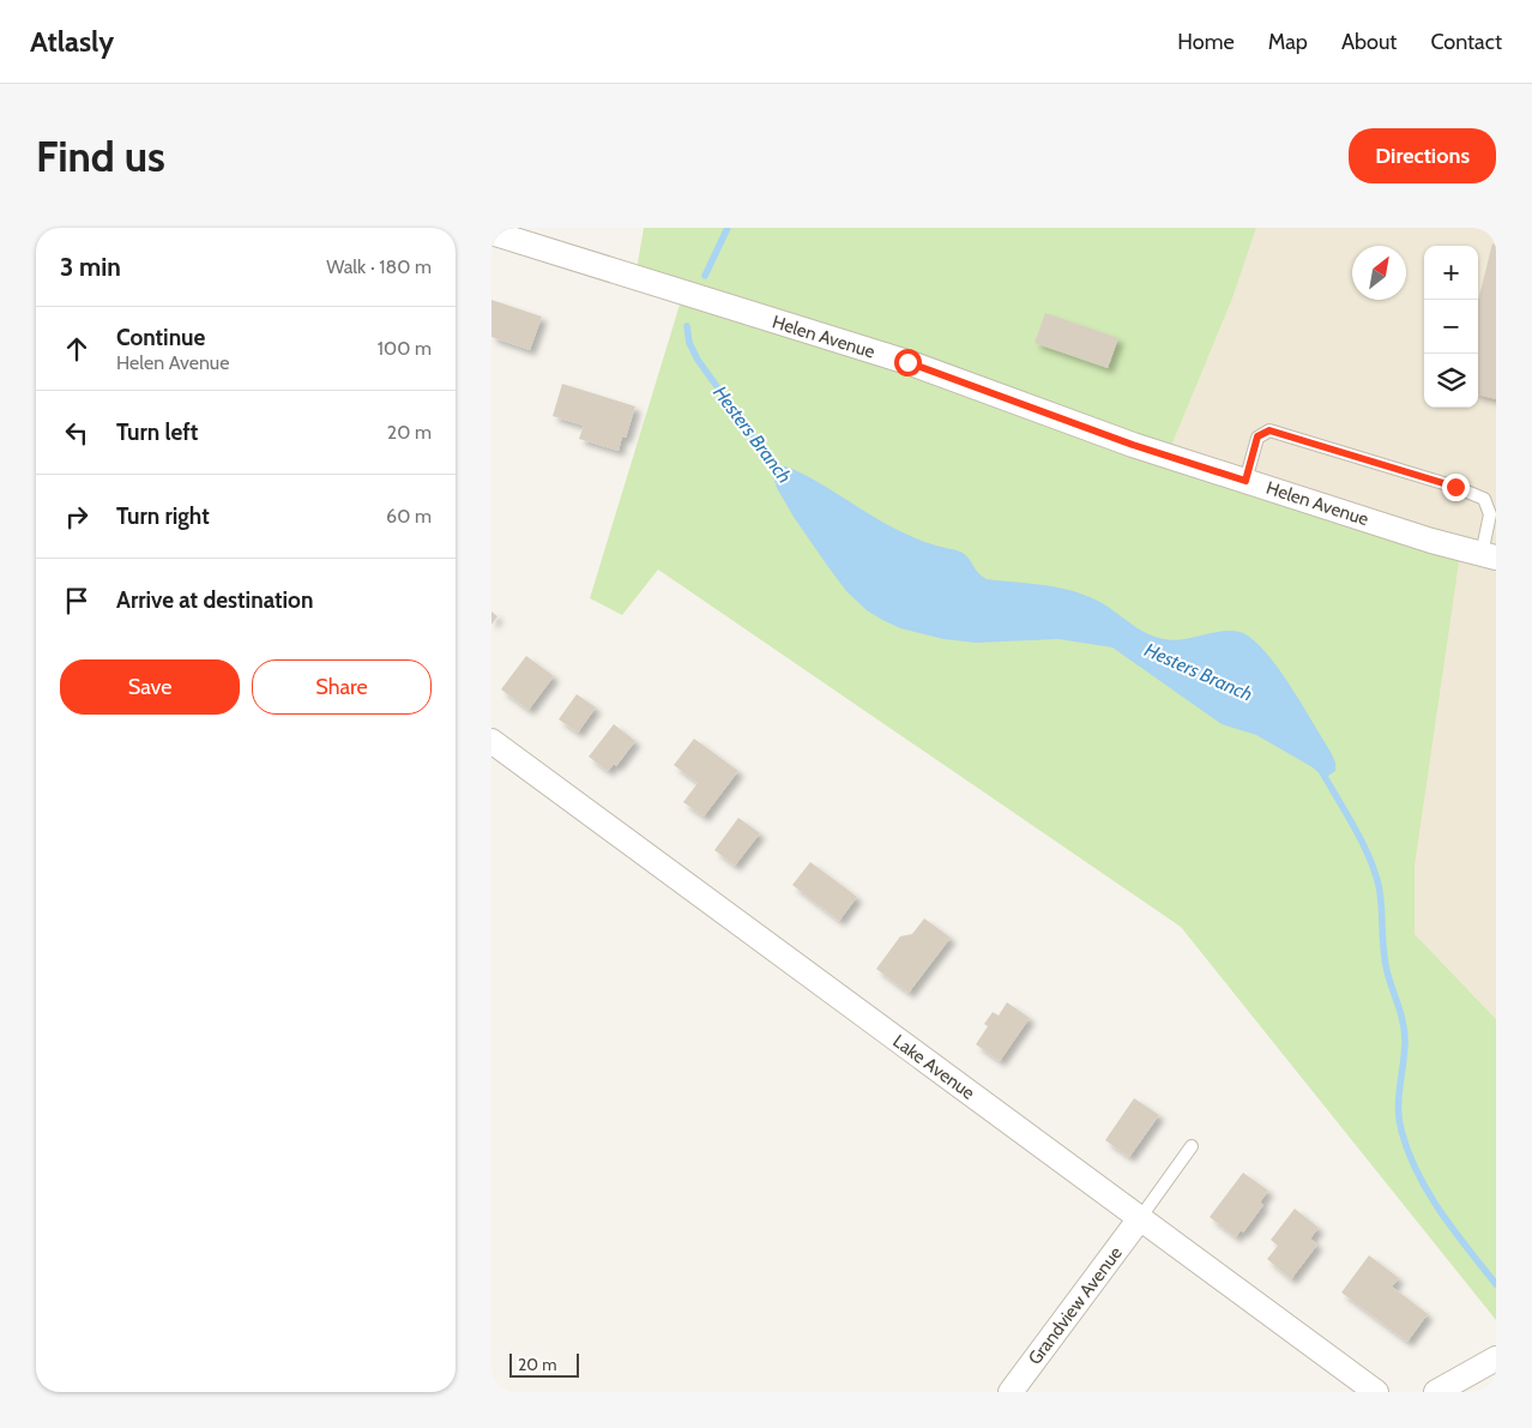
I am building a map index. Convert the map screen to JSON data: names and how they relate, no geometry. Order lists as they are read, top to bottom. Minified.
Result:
{"streets":{"street":["Helen Avenue","Lake Avenue","Grandview Avenue"]},"crossings":[["Lake Avenue","Grandview Avenue"]],"water":["Hesters Branch"],"scale_bar":"20 m","north":"top right","page":{"header":"Atlasly","nav":["Home","Map","About","Contact"],"buttons":["Directions",["Save","Share"]],"title":"Find us","heading":["3 min","Walk · 180 m"],"map_buttons":["+","−"],"list":[["Continue","Helen Avenue","100 m"],["Turn left","20 m"],["Turn right","60 m"],"Arrive at destination"],"scale":"20 m"}}
